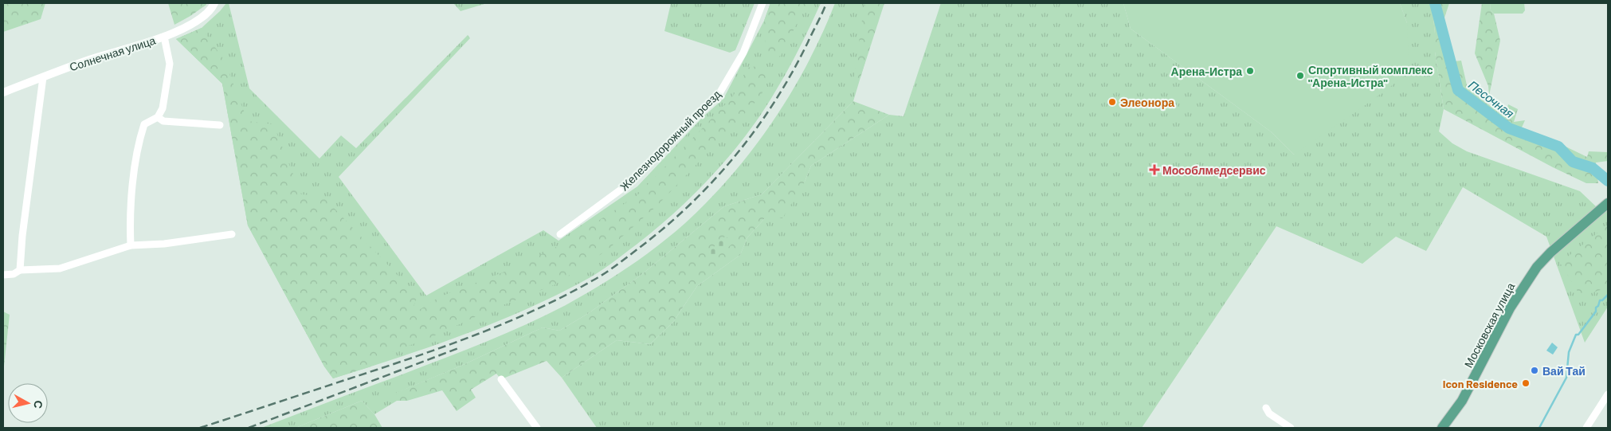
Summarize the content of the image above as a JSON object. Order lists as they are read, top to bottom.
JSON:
{
  "streets": {
    "main road": ["Московская улица"],
    "street": ["Солнечная улица", "Железнодорожный проезд"]
  },
  "water": ["Песочная"],
  "places": {
    "other": [
      "Арена-Истра",
      "Спортивный комплекс \"Арена-Истра\"",
      "Элеонора",
      "Вай Тай",
      "Icon Residence"
    ],
    "health": ["Мособлмедсервис"]
  },
  "north": "right"
}
